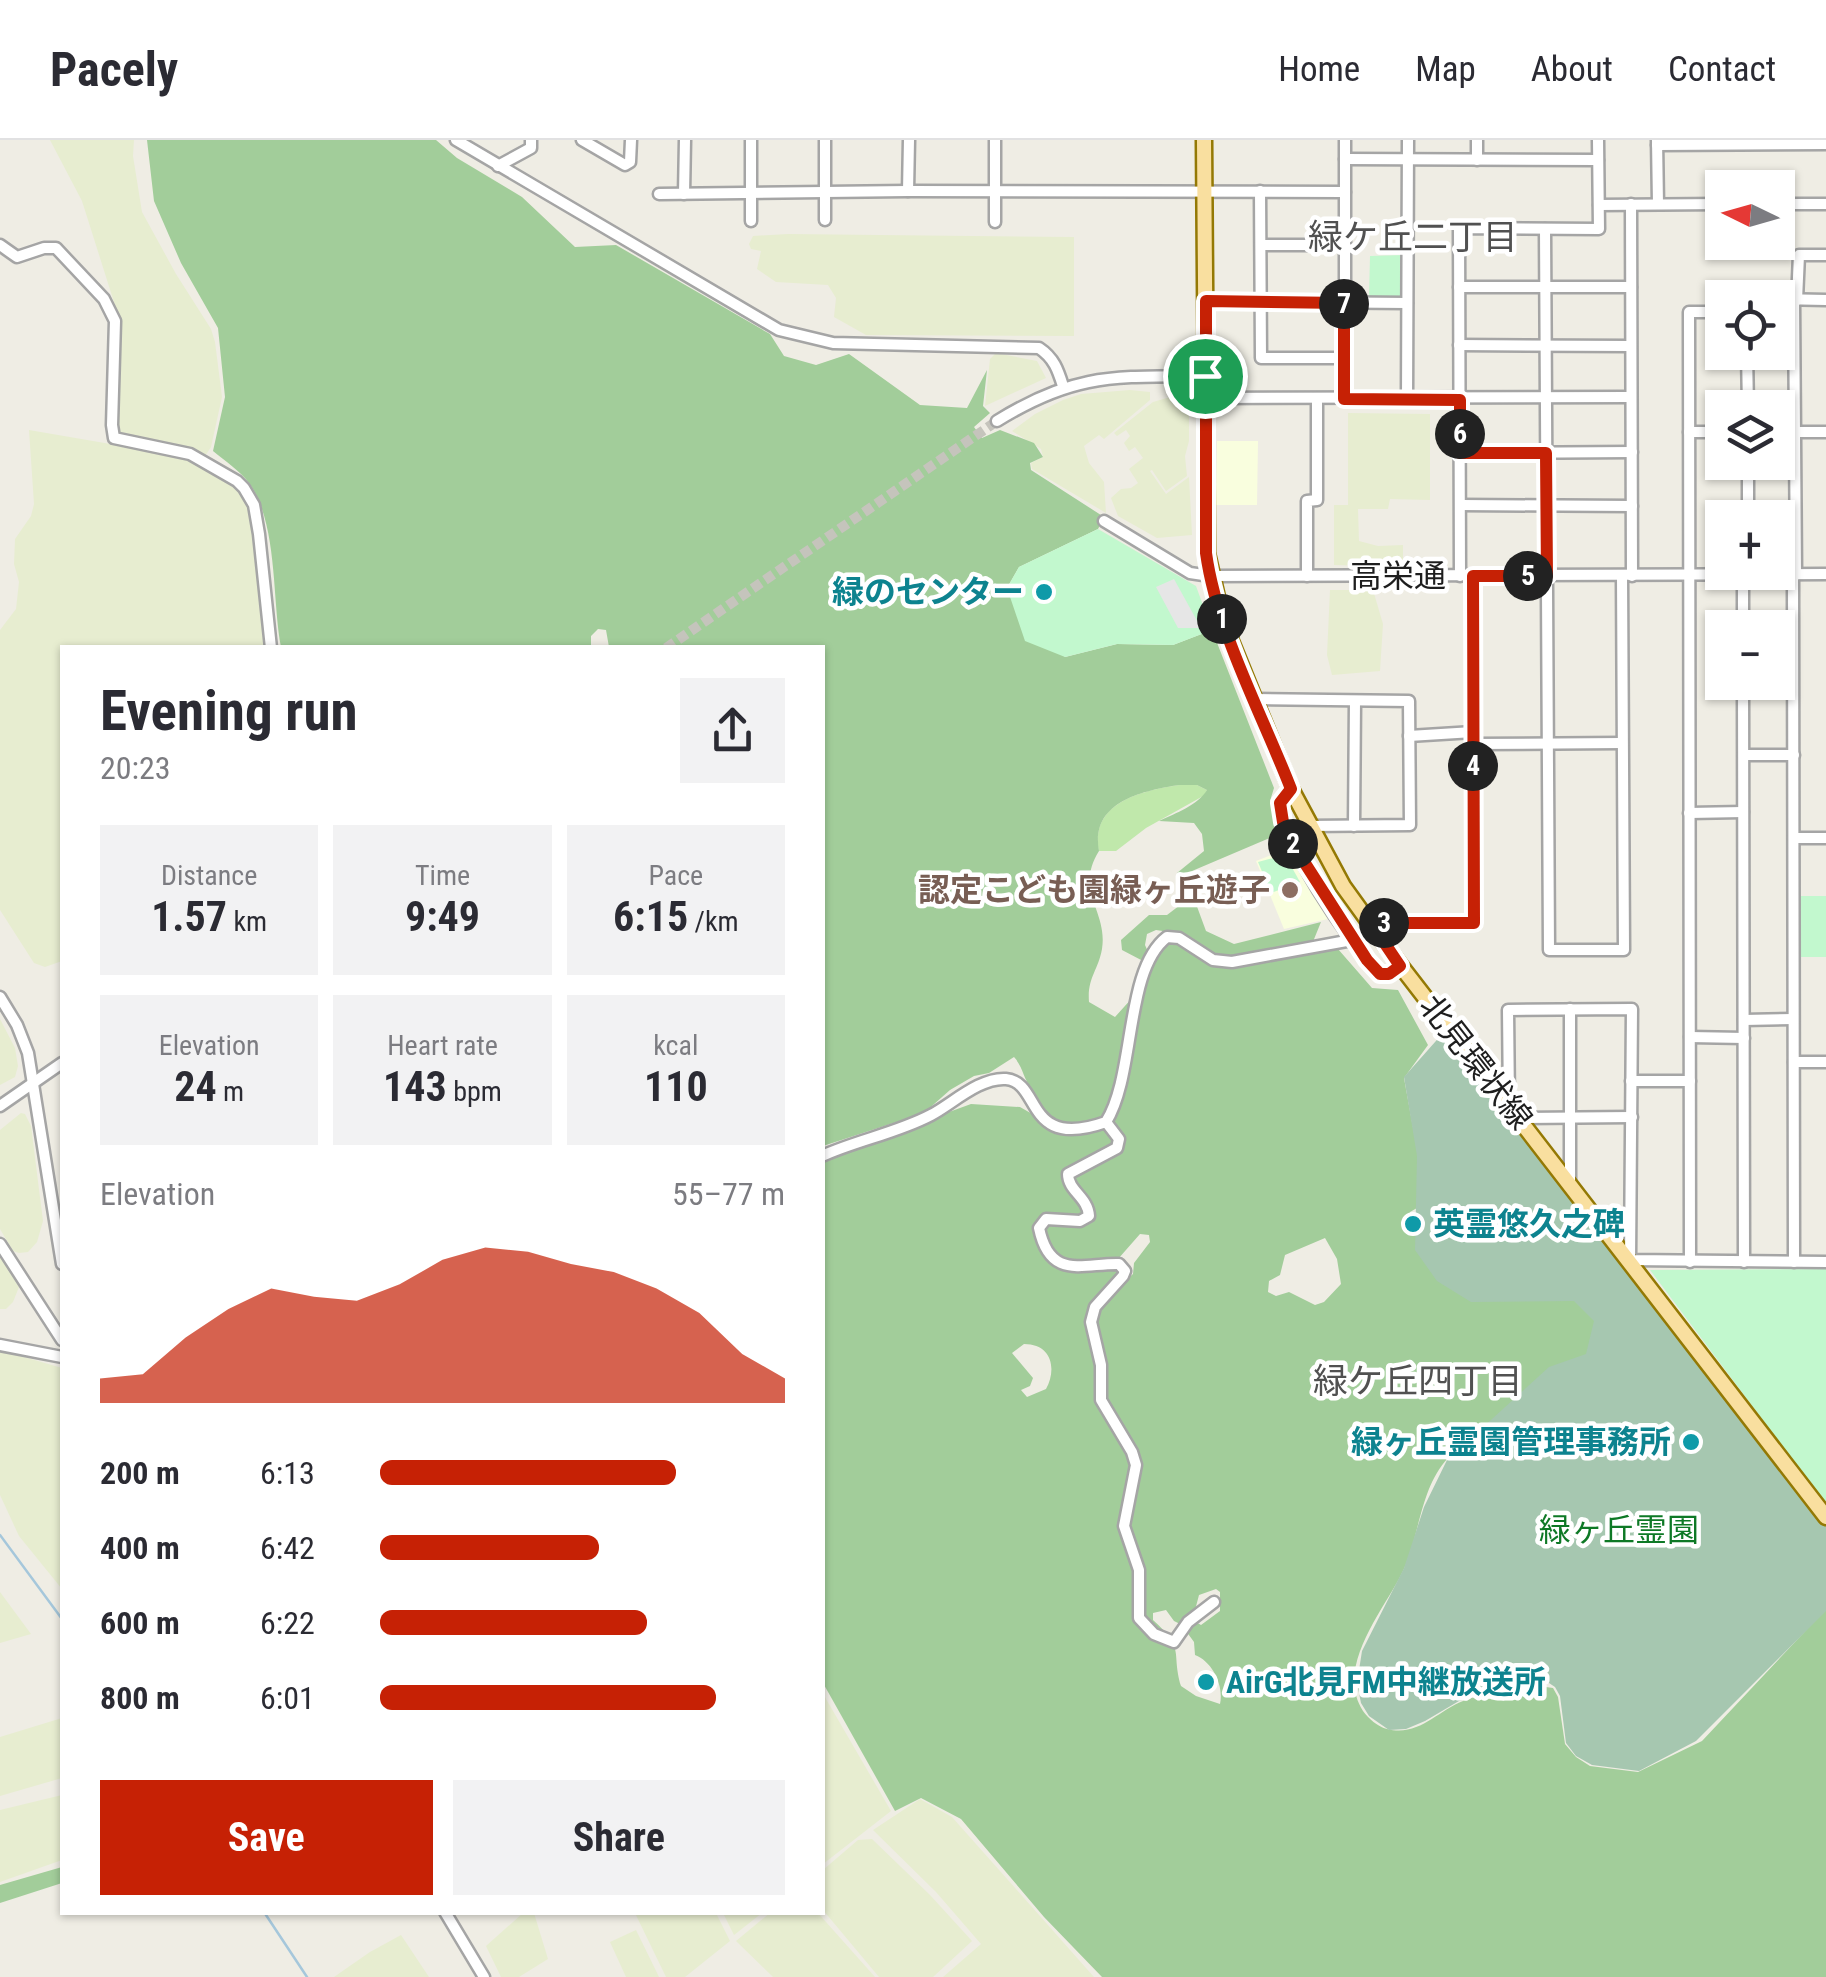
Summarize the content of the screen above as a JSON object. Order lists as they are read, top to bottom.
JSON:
{
  "streets": {
    "main road": ["北見環状線"],
    "street": ["高栄通"]
  },
  "crossings": [
    ["高栄通", "北見環状線"]
  ],
  "districts": ["緑ケ丘二丁目", "緑ケ丘四丁目"],
  "parks": ["緑ヶ丘霊園"],
  "places": [
    "緑のセンター",
    "認定こども園緑ヶ丘遊子",
    "英霊悠久之碑",
    "緑ヶ丘霊園管理事務所",
    "AirG北見FM中継放送所"
  ],
  "north": "left",
  "page": {
    "header": "Pacely",
    "nav": [
      "Home",
      "Map",
      "About",
      "Contact"
    ],
    "map_buttons": ["+", "−"],
    "pins": [
      "7",
      "6",
      "5",
      "1",
      "4",
      "2",
      "3"
    ],
    "heading": ["Evening run", "20:23"],
    "stats": [
      ["Distance", "1.57 km"],
      ["Time", "9:49"],
      ["Pace", "6:15 /km"],
      ["Elevation", "24 m"],
      ["Heart rate", "143 bpm"],
      ["kcal", "110"]
    ],
    "chart": ["Elevation", "55–77 m"],
    "list": [
      {
        "name": "200 m",
        "note": "6:13"
      },
      {
        "name": "400 m",
        "note": "6:42"
      },
      {
        "name": "600 m",
        "note": "6:22"
      },
      {
        "name": "800 m",
        "note": "6:01"
      }
    ],
    "buttons": ["Save", "Share"]
  }
}
